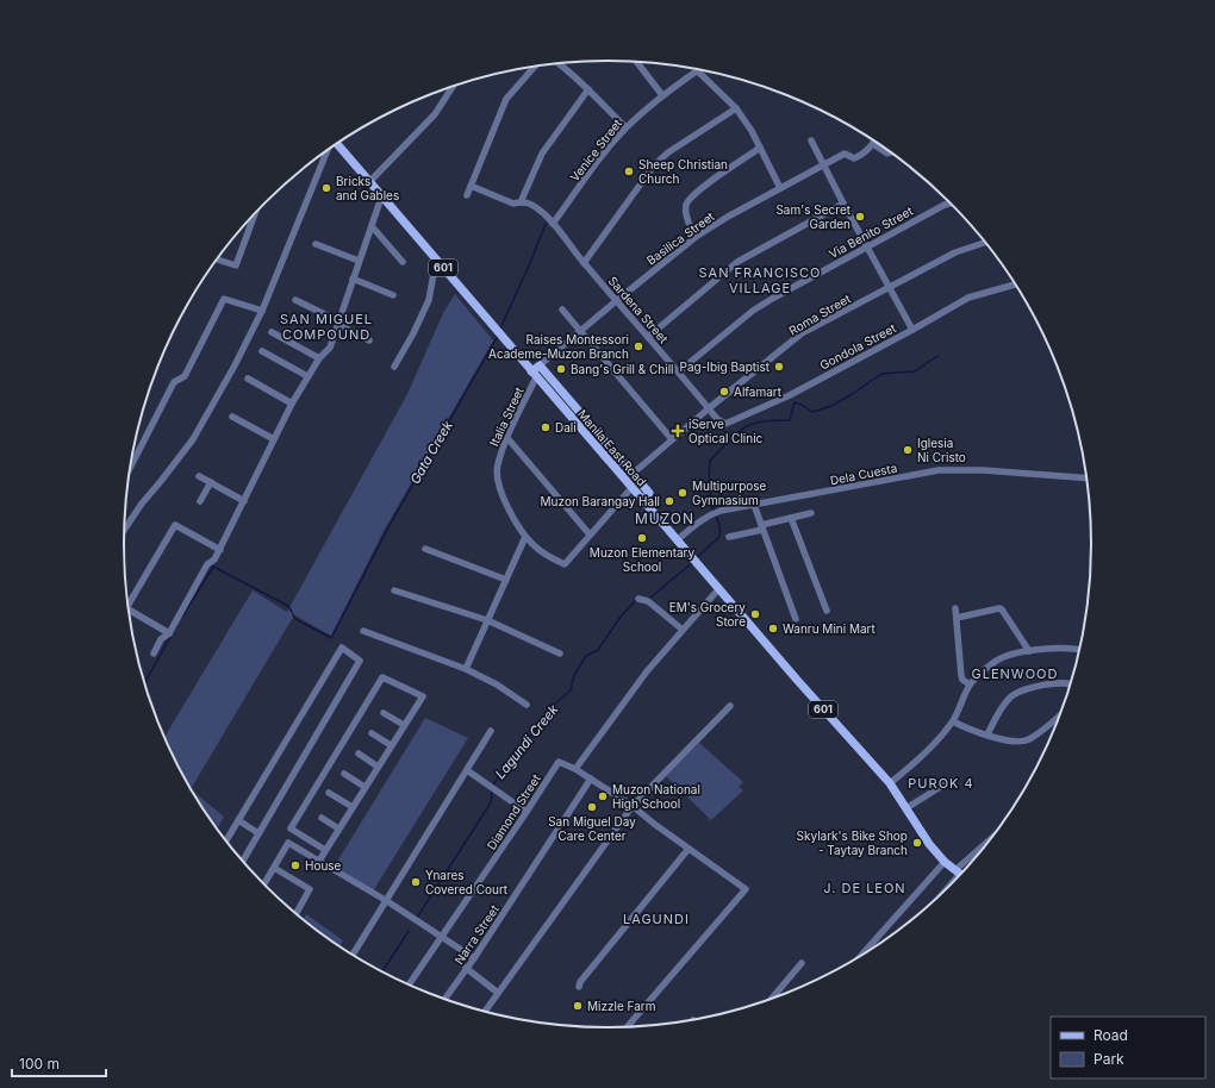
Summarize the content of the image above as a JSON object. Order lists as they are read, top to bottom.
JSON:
{
  "streets": {
    "main road": ["601", "Manila East Road"],
    "street": [
      "Venice Street",
      "Via Benito Street",
      "Basilica Street",
      "Sardena Street",
      "Roma Street",
      "Gondola Street",
      "Italia Street",
      "Dela Cuesta",
      "Diamond Street",
      "Narra Street"
    ]
  },
  "crossings": [
    ["Venice Street", "Sardena Street"],
    ["Via Benito Street", "Sardena Street"],
    ["Basilica Street", "Sardena Street"],
    ["601", "Manila East Road"],
    ["Sardena Street", "Roma Street"],
    ["Sardena Street", "Gondola Street"],
    ["Roma Street", "Gondola Street"],
    ["Italia Street", "Manila East Road"],
    ["Manila East Road", "Dela Cuesta"]
  ],
  "districts": [
    "SAN FRANCISCO VILLAGE",
    "SAN MIGUEL COMPOUND",
    "MUZON",
    "GLENWOOD",
    "PUROK 4",
    "J. DE LEON",
    "LAGUNDI"
  ],
  "water": ["Gata Creek", "Lagundi Creek"],
  "places": {
    "other": [
      "Sheep Christian Church",
      "Bricks and Gables",
      "Sam's Secret Garden",
      "Raises Montessori Academe-Muzon Branch",
      "Pag-Ibig Baptist",
      "Bang's Grill & Chill",
      "Alfamart",
      "Dali",
      "Iglesia Ni Cristo",
      "Multipurpose Gymnasium",
      "Muzon Barangay Hall",
      "Muzon Elementary School",
      "EM's Grocery Store",
      "Wanru Mini Mart",
      "Muzon National High School",
      "San Miguel Day Care Center",
      "Skylark's Bike Shop - Taytay Branch",
      "House",
      "Ynares Covered Court",
      "Mizzle Farm"
    ],
    "health": ["iServe Optical Clinic"]
  },
  "legend": ["Road", "Park"],
  "scale_bar": "100 m"
}
